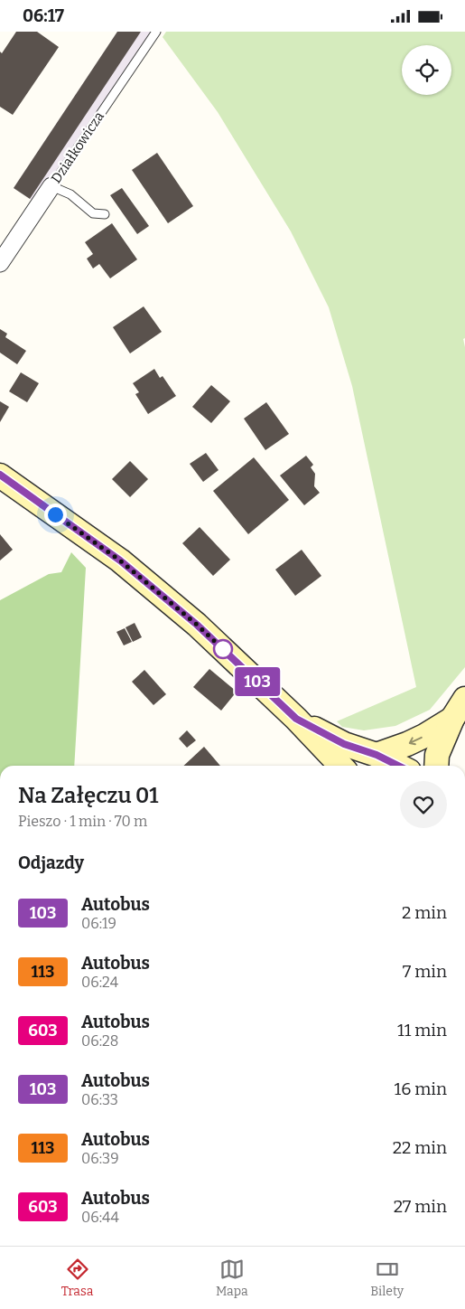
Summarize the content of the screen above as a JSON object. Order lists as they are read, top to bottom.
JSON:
{
  "streets": {
    "street": ["Działkowicza"]
  },
  "lines": ["bus line 103"],
  "page": {
    "status": "06:17",
    "on_map": "103",
    "heading": [
      ["Na Załęczu 01", "Pieszo · 1 min · 70 m"],
      "Odjazdy"
    ],
    "list": [
      {
        "mark": "103",
        "name": "Autobus",
        "note": "06:19",
        "value": "2 min"
      },
      {
        "mark": "113",
        "name": "Autobus",
        "note": "06:24",
        "value": "7 min"
      },
      {
        "mark": "603",
        "name": "Autobus",
        "note": "06:28",
        "value": "11 min"
      },
      {
        "mark": "103",
        "name": "Autobus",
        "note": "06:33",
        "value": "16 min"
      },
      {
        "mark": "113",
        "name": "Autobus",
        "note": "06:39",
        "value": "22 min"
      },
      {
        "mark": "603",
        "name": "Autobus",
        "note": "06:44",
        "value": "27 min"
      }
    ],
    "tabs": ["Trasa", "Mapa", "Bilety"]
  }
}
